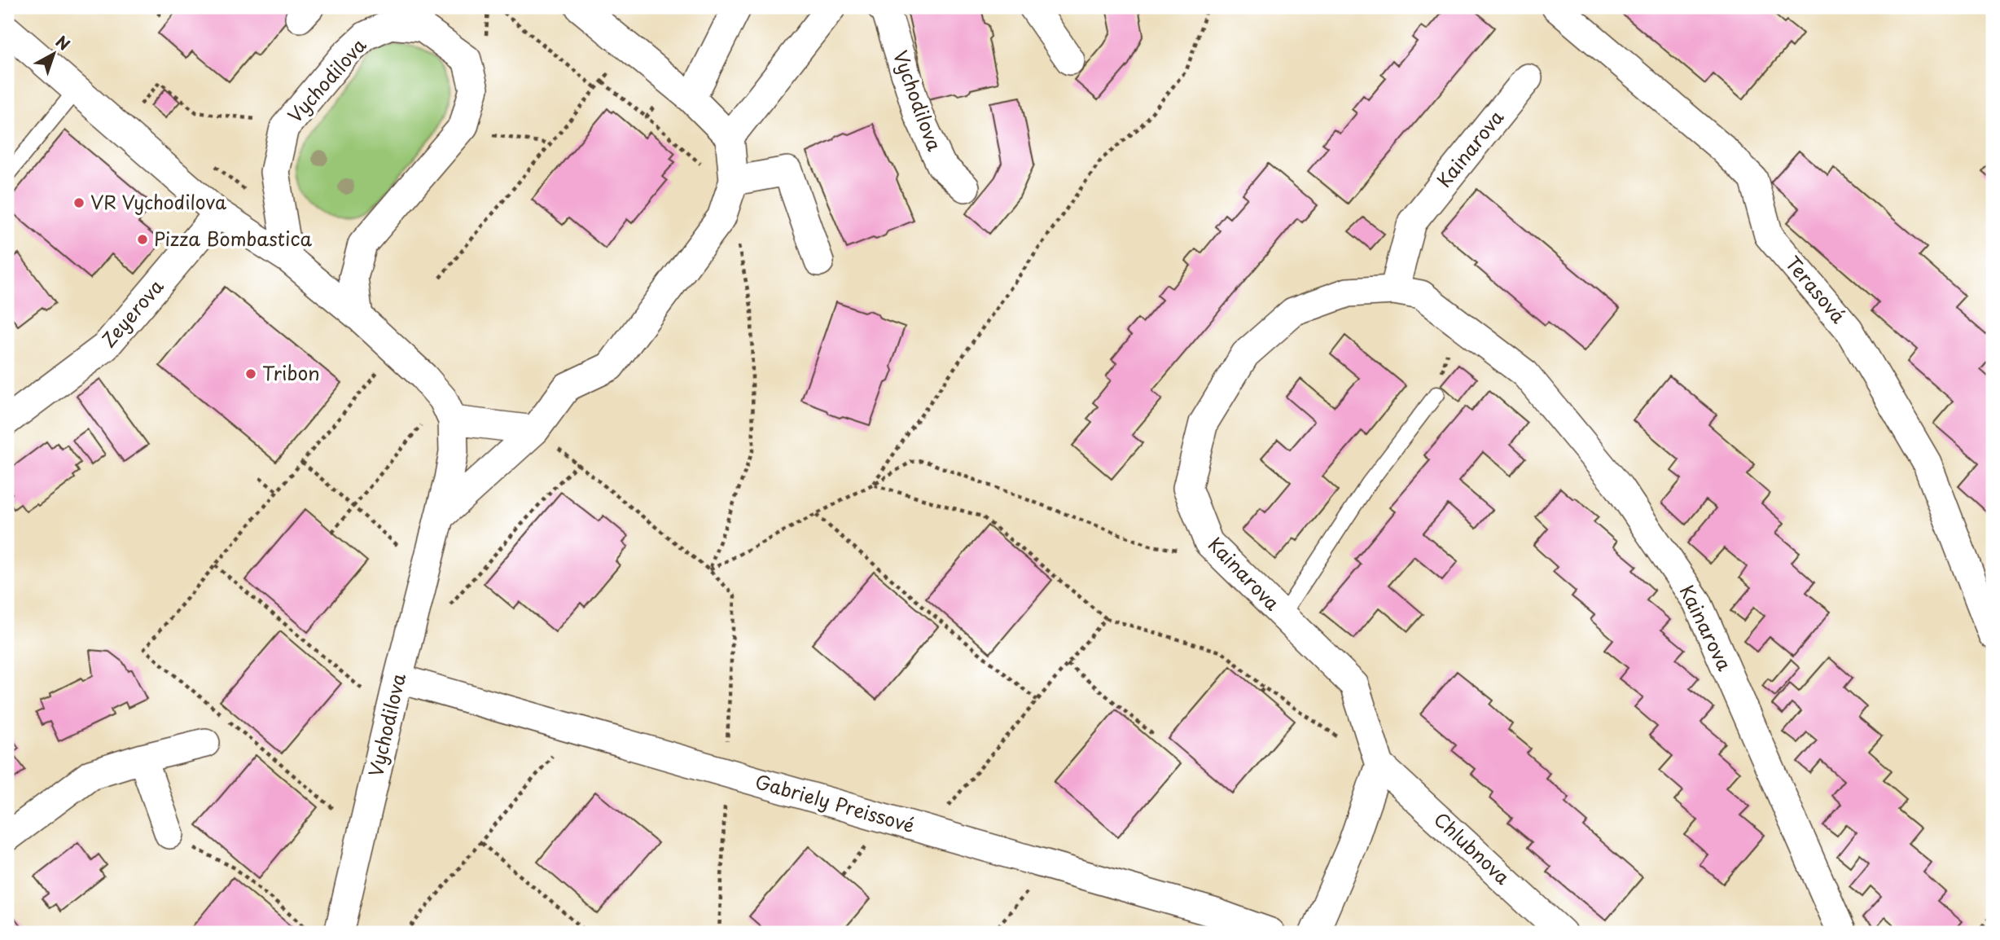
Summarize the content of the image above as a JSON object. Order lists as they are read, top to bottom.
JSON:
{
  "streets": {
    "street": [
      "Vychodilova",
      "Kainarova",
      "Terasová",
      "Zeyerova",
      "Gabriely Preissové",
      "Chlubnova"
    ]
  },
  "crossings": [
    ["Vychodilova", "Gabriely Preissové"],
    ["Kainarova", "Chlubnova"]
  ],
  "places": ["VR Vychodilova", "Pizza Bombastica", "Tribon"],
  "north": "top right"
}
